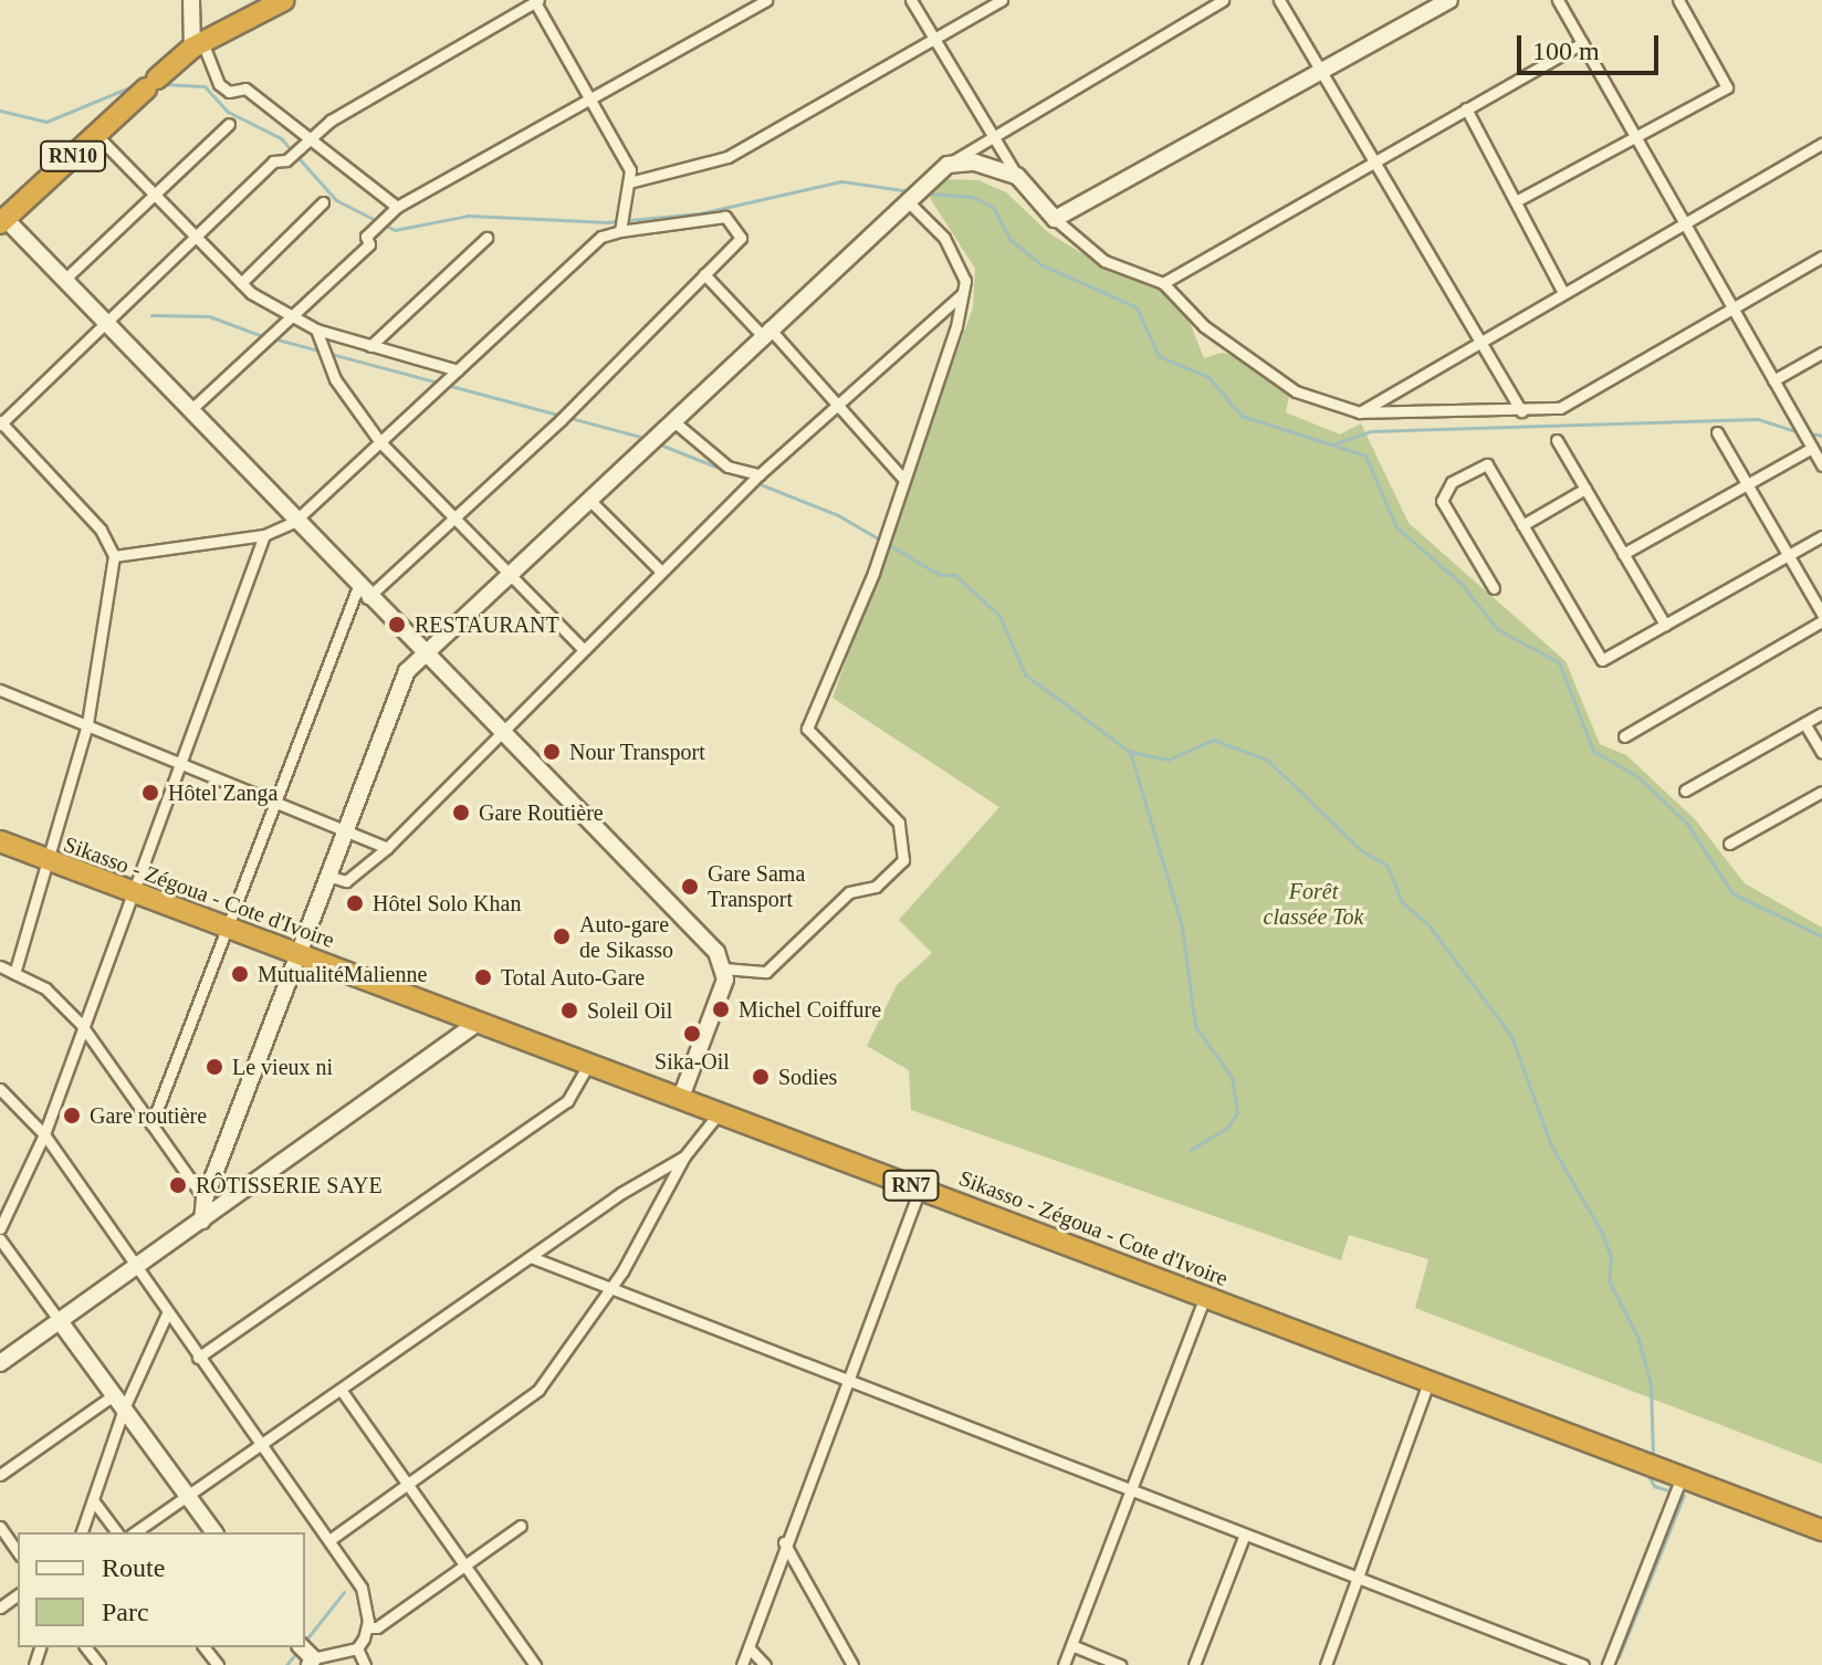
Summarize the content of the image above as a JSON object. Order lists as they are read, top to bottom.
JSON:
{
  "streets": {
    "highway": ["RN10", "Sikasso - Zégoua - Cote d'Ivoire", "RN7"]
  },
  "parks": ["Forêt classée Tok"],
  "places": [
    "RESTAURANT",
    "Nour Transport",
    "Hôtel Zanga",
    "Gare Routière",
    "Gare Sama Transport",
    "Hôtel Solo Khan",
    "Auto-gare de Sikasso",
    "MutualitéMalienne",
    "Total Auto-Gare",
    "Michel Coiffure",
    "Soleil Oil",
    "Sika-Oil",
    "Le vieux ni",
    "Sodies",
    "Gare routière",
    "RÔTISSERIE SAYE"
  ],
  "legend": ["Route", "Parc"],
  "scale_bar": "100 m"
}
